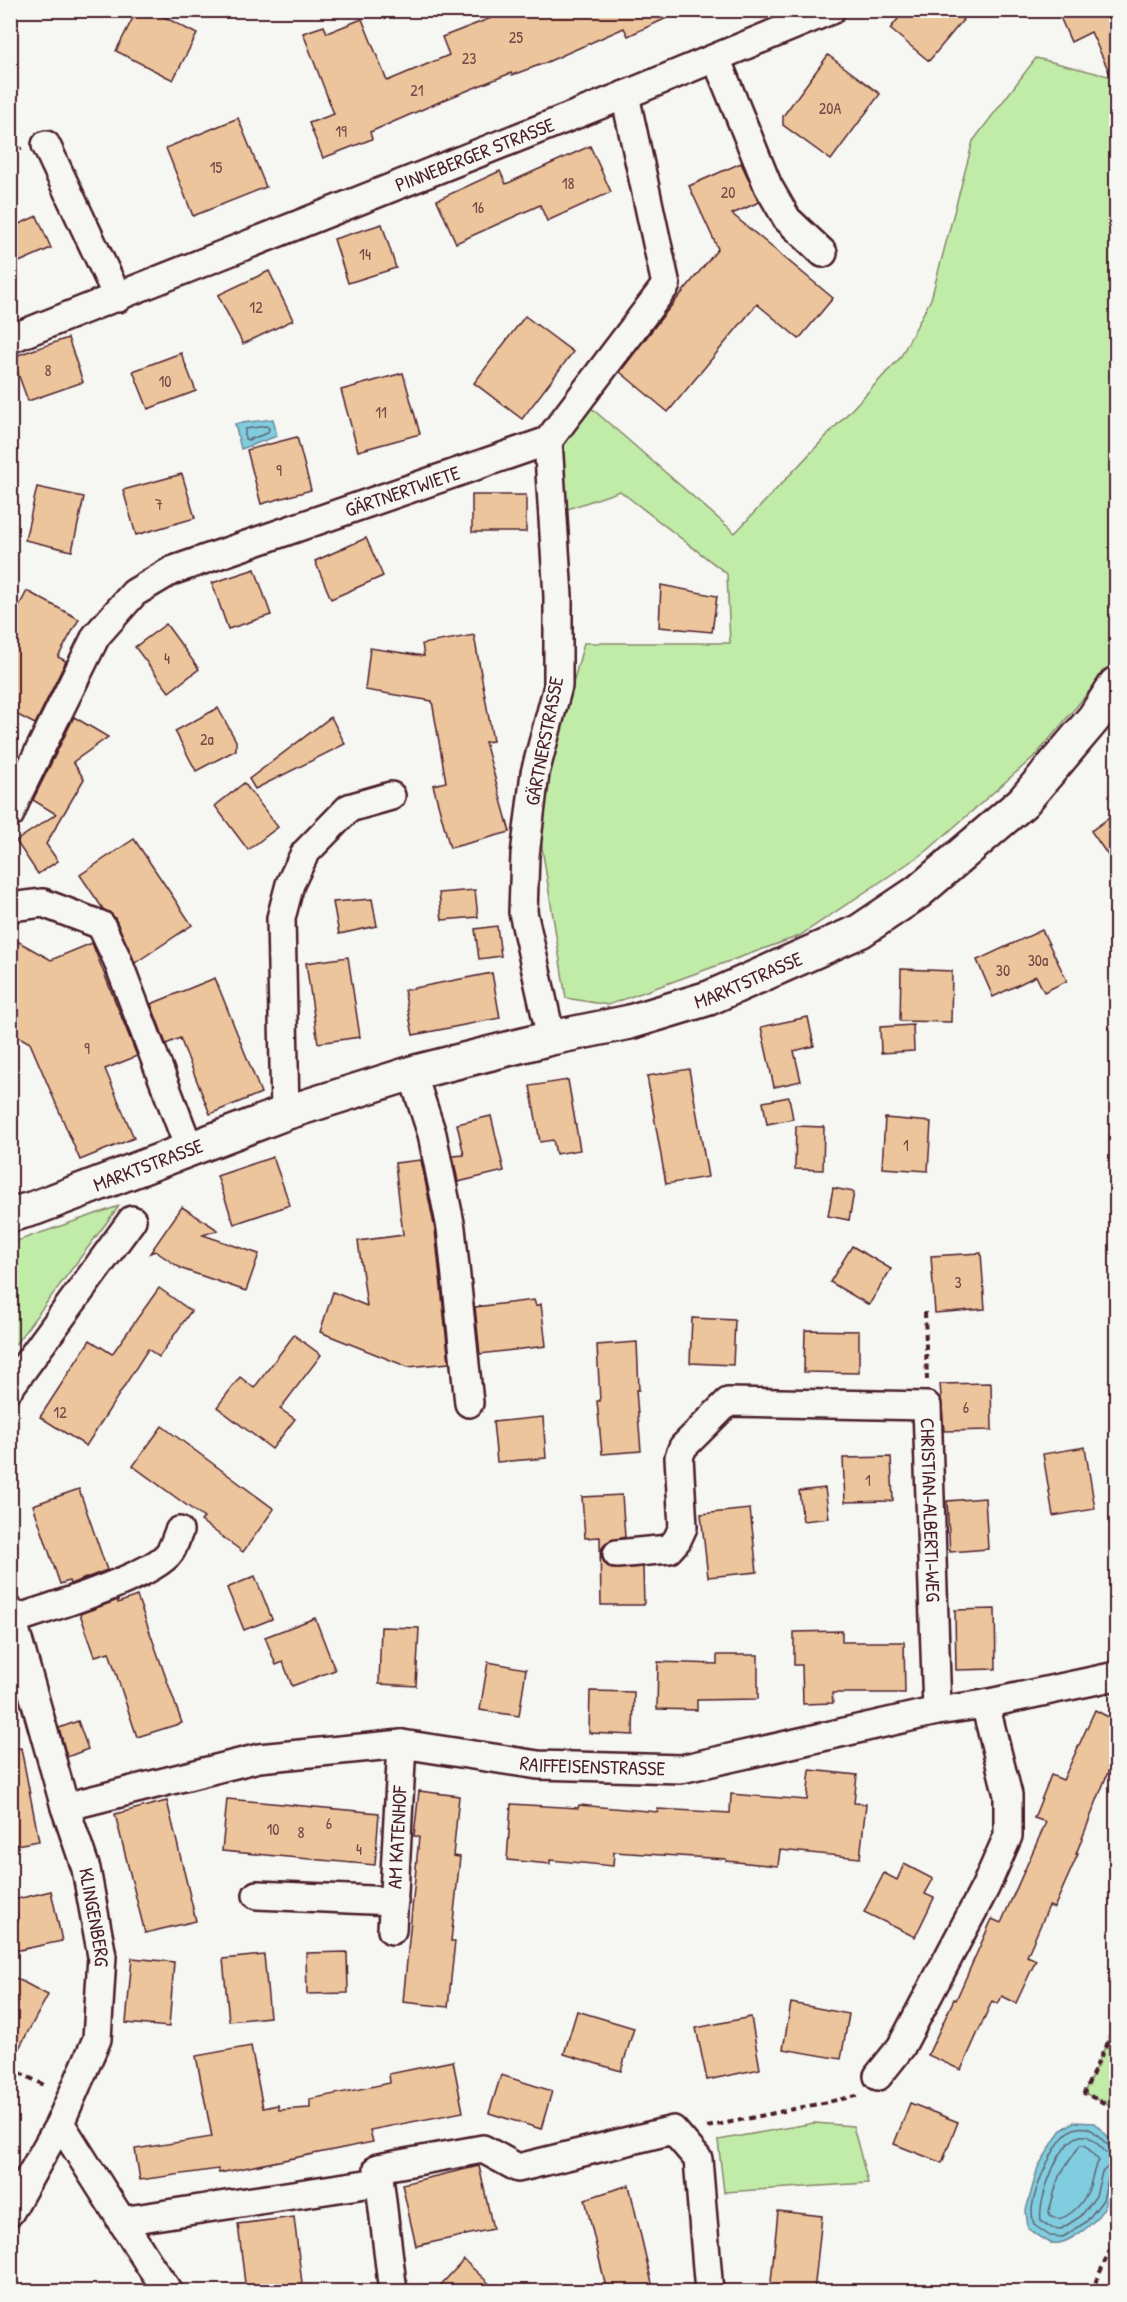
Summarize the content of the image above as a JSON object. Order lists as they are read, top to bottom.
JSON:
{
  "streets": {
    "main road": ["MARKTSTRASSE"],
    "street": [
      "PINNEBERGER STRASSE",
      "GÄRTNERTWIETE",
      "GÄRTNERSTRASSE",
      "CHRISTIAN-ALBERTI-WEG",
      "RAIFFEISENSTRASSE",
      "AM KATENHOF",
      "KLINGENBERG"
    ]
  },
  "crossings": [
    ["GÄRTNERTWIETE", "GÄRTNERSTRASSE"],
    ["GÄRTNERSTRASSE", "MARKTSTRASSE"],
    ["CHRISTIAN-ALBERTI-WEG", "RAIFFEISENSTRASSE"],
    ["RAIFFEISENSTRASSE", "AM KATENHOF"],
    ["RAIFFEISENSTRASSE", "KLINGENBERG"]
  ],
  "house_numbers": [
    "25",
    "23",
    "21",
    "20A",
    "19",
    "15",
    "18",
    "20",
    "16",
    "14",
    "12",
    "8",
    "10",
    "11",
    "9",
    "7",
    "4",
    "2a",
    "30a",
    "30",
    "9",
    "1",
    "3",
    "6",
    "12",
    "1",
    "6",
    "10",
    "8",
    "4"
  ]
}
